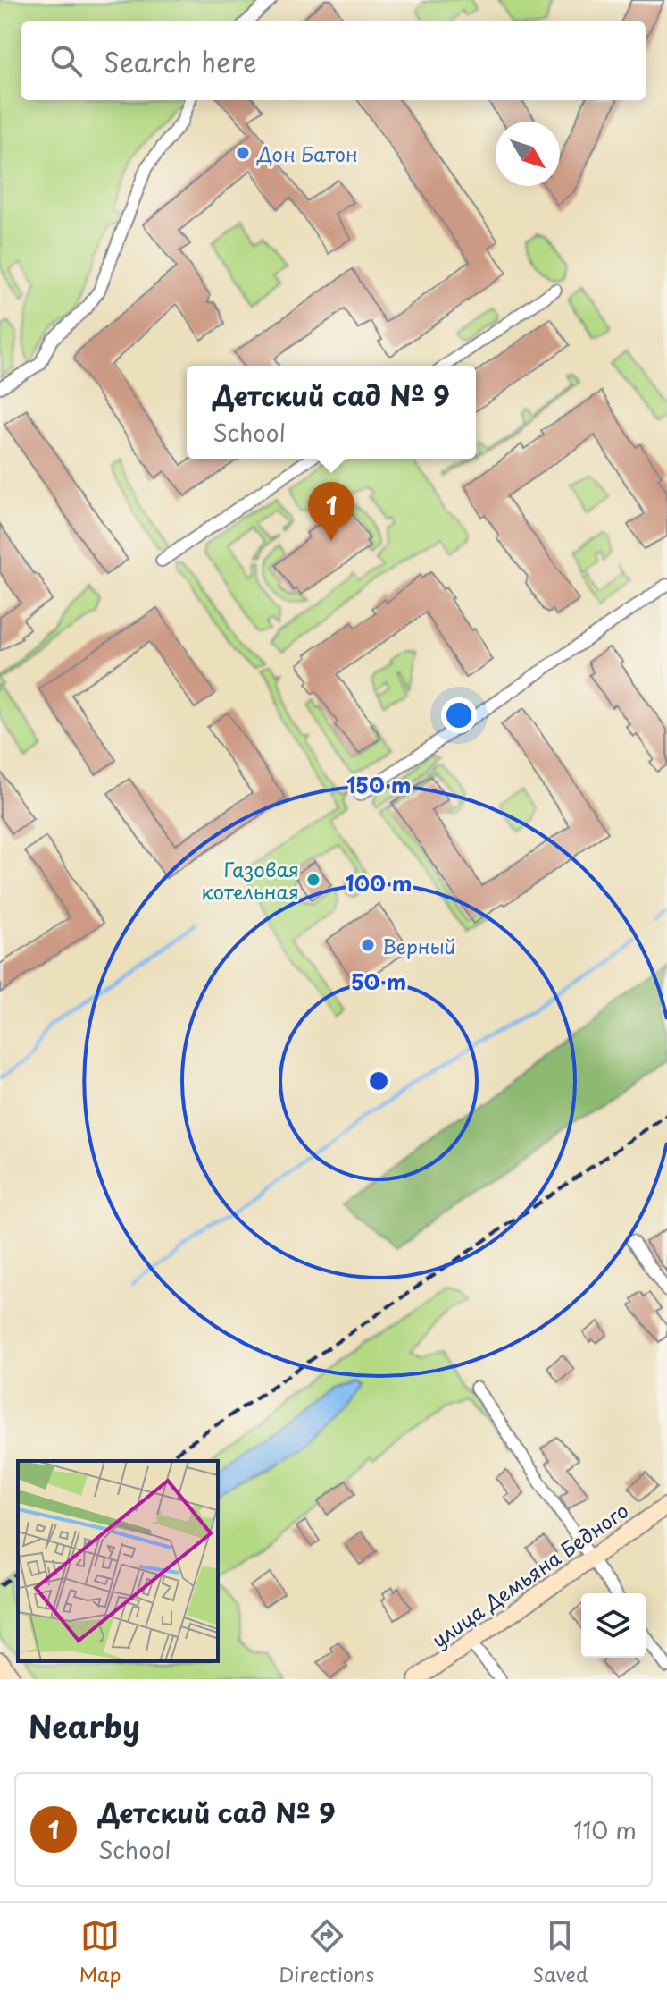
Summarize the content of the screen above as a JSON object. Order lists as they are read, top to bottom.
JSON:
{
  "streets": {
    "street": ["улица Демьяна Бедного"]
  },
  "places": ["Дон Батон", "Газовая котельная", "Верный"],
  "north": "bottom right",
  "page": {
    "search": "Search here",
    "popup": ["Детский сад № 9", "School"],
    "pins": "1",
    "heading": "Nearby",
    "list": [
      {
        "mark": "1",
        "name": "Детский сад № 9",
        "note": "School",
        "value": "110 m"
      }
    ],
    "nav": ["Map", "Directions", "Saved"]
  },
  "rings": ["150 m", "100 m", "50 m"]
}
